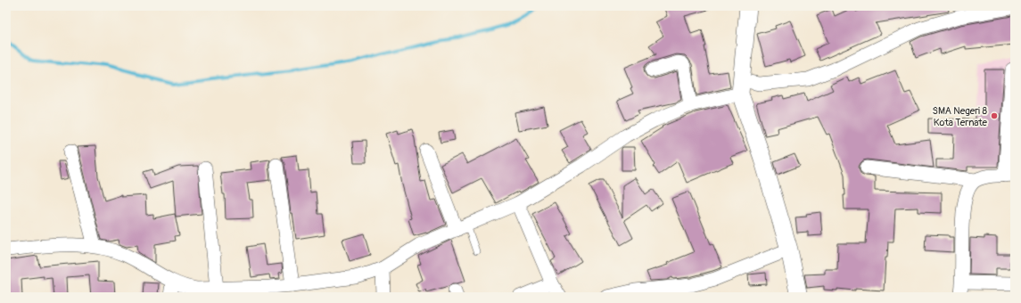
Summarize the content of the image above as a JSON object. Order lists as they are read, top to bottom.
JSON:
{
  "places": ["SMA Negeri 8 Kota Ternate"]
}
